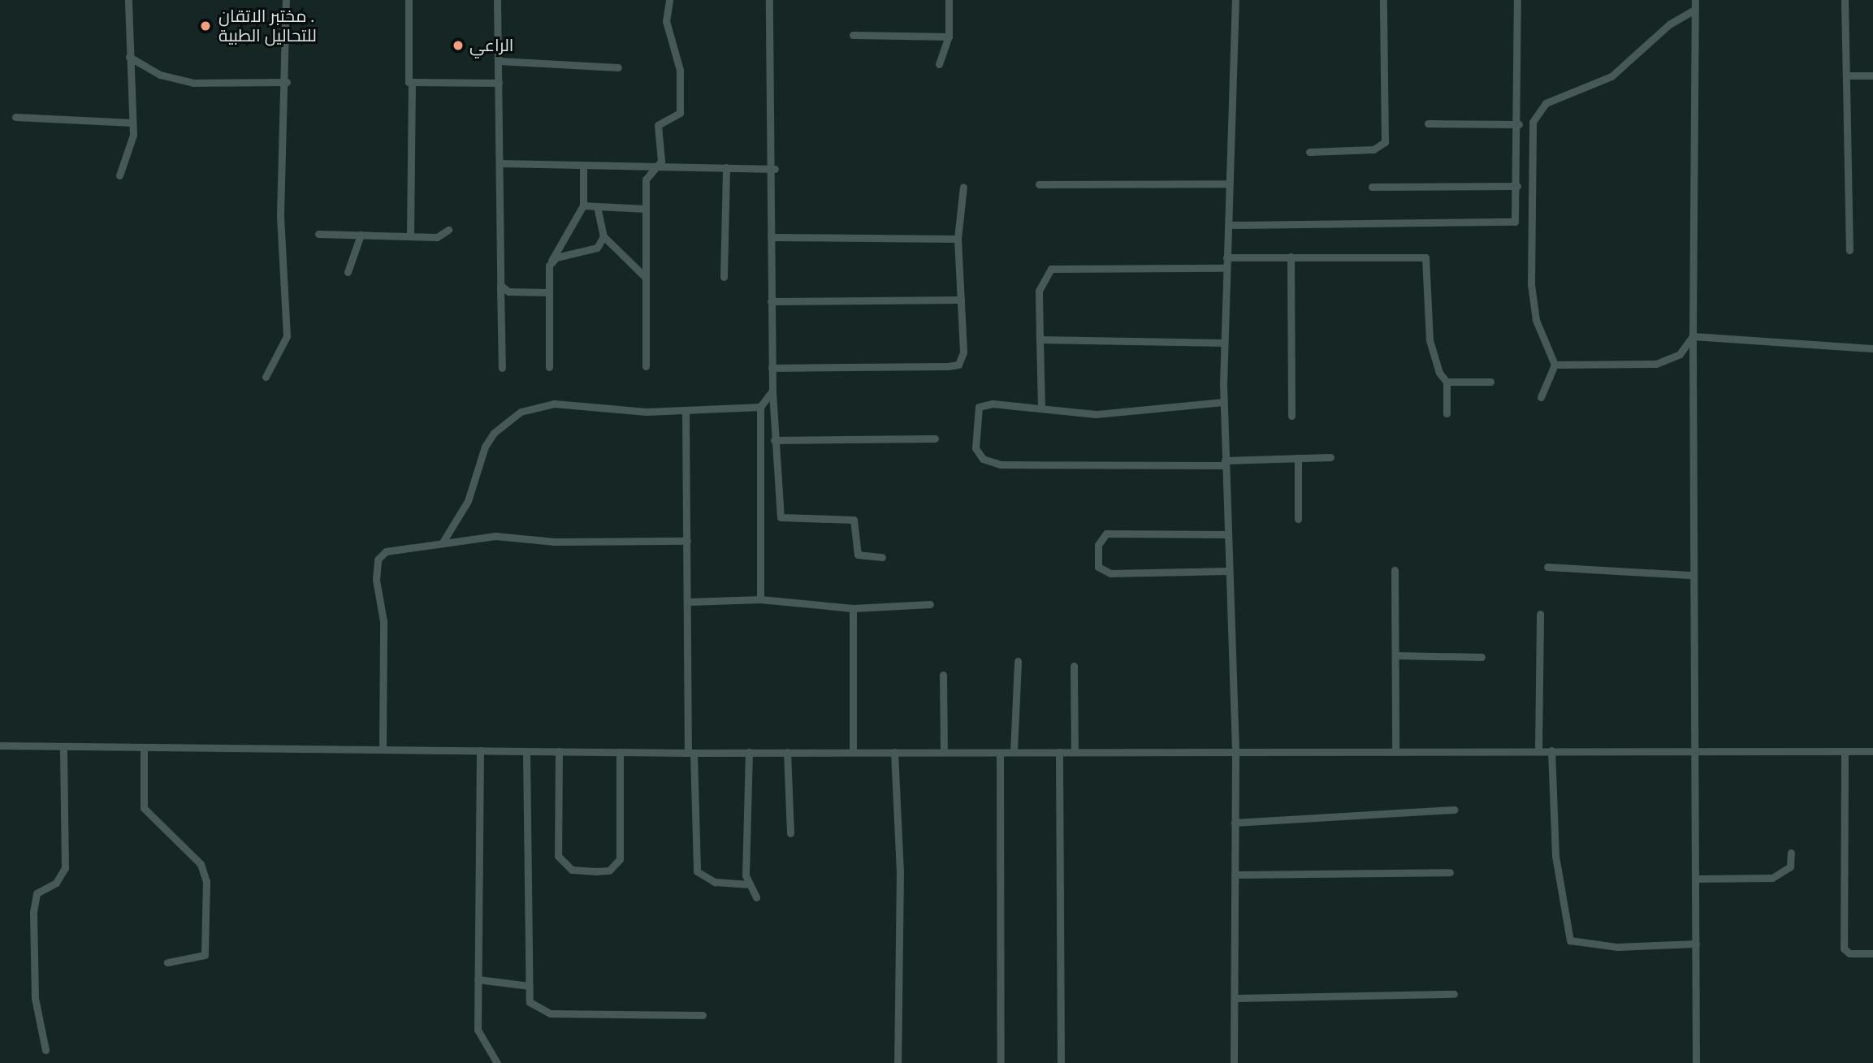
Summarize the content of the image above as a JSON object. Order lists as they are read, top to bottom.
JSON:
{
  "places": ["مختبر اﻻتقان . للتحاليل الطبية", "الراعي"]
}
